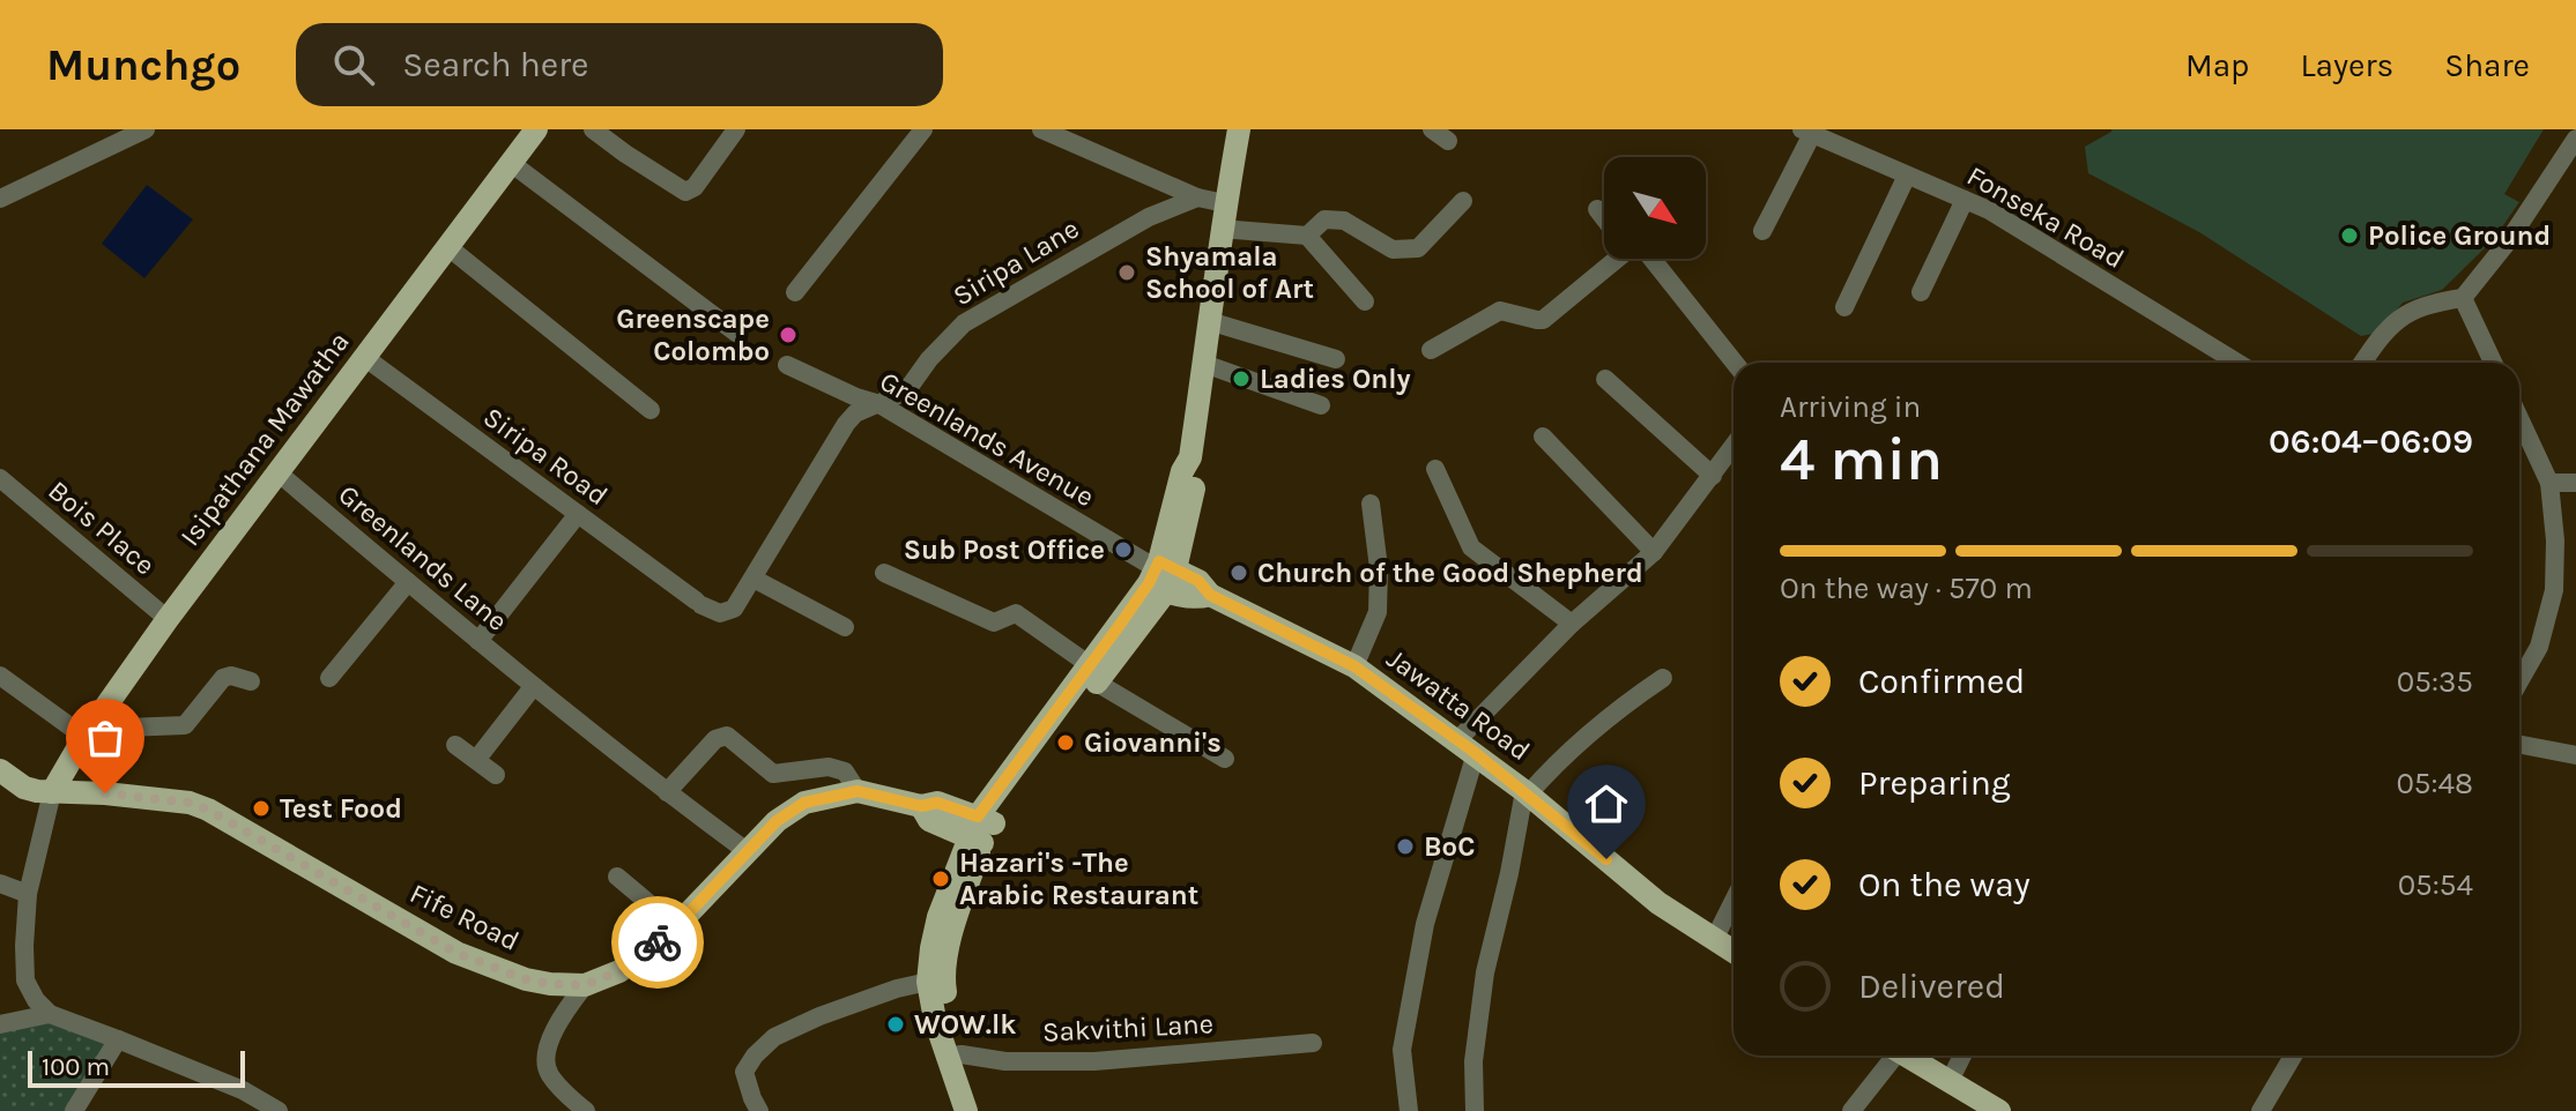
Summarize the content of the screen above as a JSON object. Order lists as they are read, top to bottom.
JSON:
{
  "streets": {
    "main road": ["Isipathana Mawatha", "Jawatta Road", "Fife Road"],
    "street": [
      "Fonseka Road",
      "Siripa Lane",
      "Greenlands Avenue",
      "Siripa Road",
      "Bois Place",
      "Greenlands Lane",
      "Sakvithi Lane"
    ]
  },
  "crossings": [
    ["Siripa Lane", "Greenlands Avenue"],
    ["Siripa Lane", "Siripa Road"],
    ["Isipathana Mawatha", "Siripa Road"],
    ["Isipathana Mawatha", "Bois Place"],
    ["Isipathana Mawatha", "Greenlands Lane"],
    ["Isipathana Mawatha", "Fife Road"],
    ["Greenlands Avenue", "Jawatta Road"],
    ["Greenlands Lane", "Fife Road"]
  ],
  "places": [
    "Police Ground",
    "Shyamala School of Art",
    "Greenscape Colombo",
    "Ladies Only",
    "Sub Post Office",
    "Church of the Good Shepherd",
    "Giovanni's",
    "Test Food",
    "BoC",
    "Hazari's -The Arabic Restaurant",
    "WOW.lk"
  ],
  "scale_bar": "100 m",
  "north": "bottom right",
  "page": {
    "header": "Munchgo",
    "search": "Search here",
    "nav": ["Map", "Layers", "Share"],
    "heading": ["4 min", "Arriving in", "06:04–06:09"],
    "bar": "On the way · 570 m",
    "list": [
      ["Confirmed", "05:35"],
      ["Preparing", "05:48"],
      ["On the way", "05:54"],
      "Delivered"
    ],
    "scale": "100 m"
  }
}
